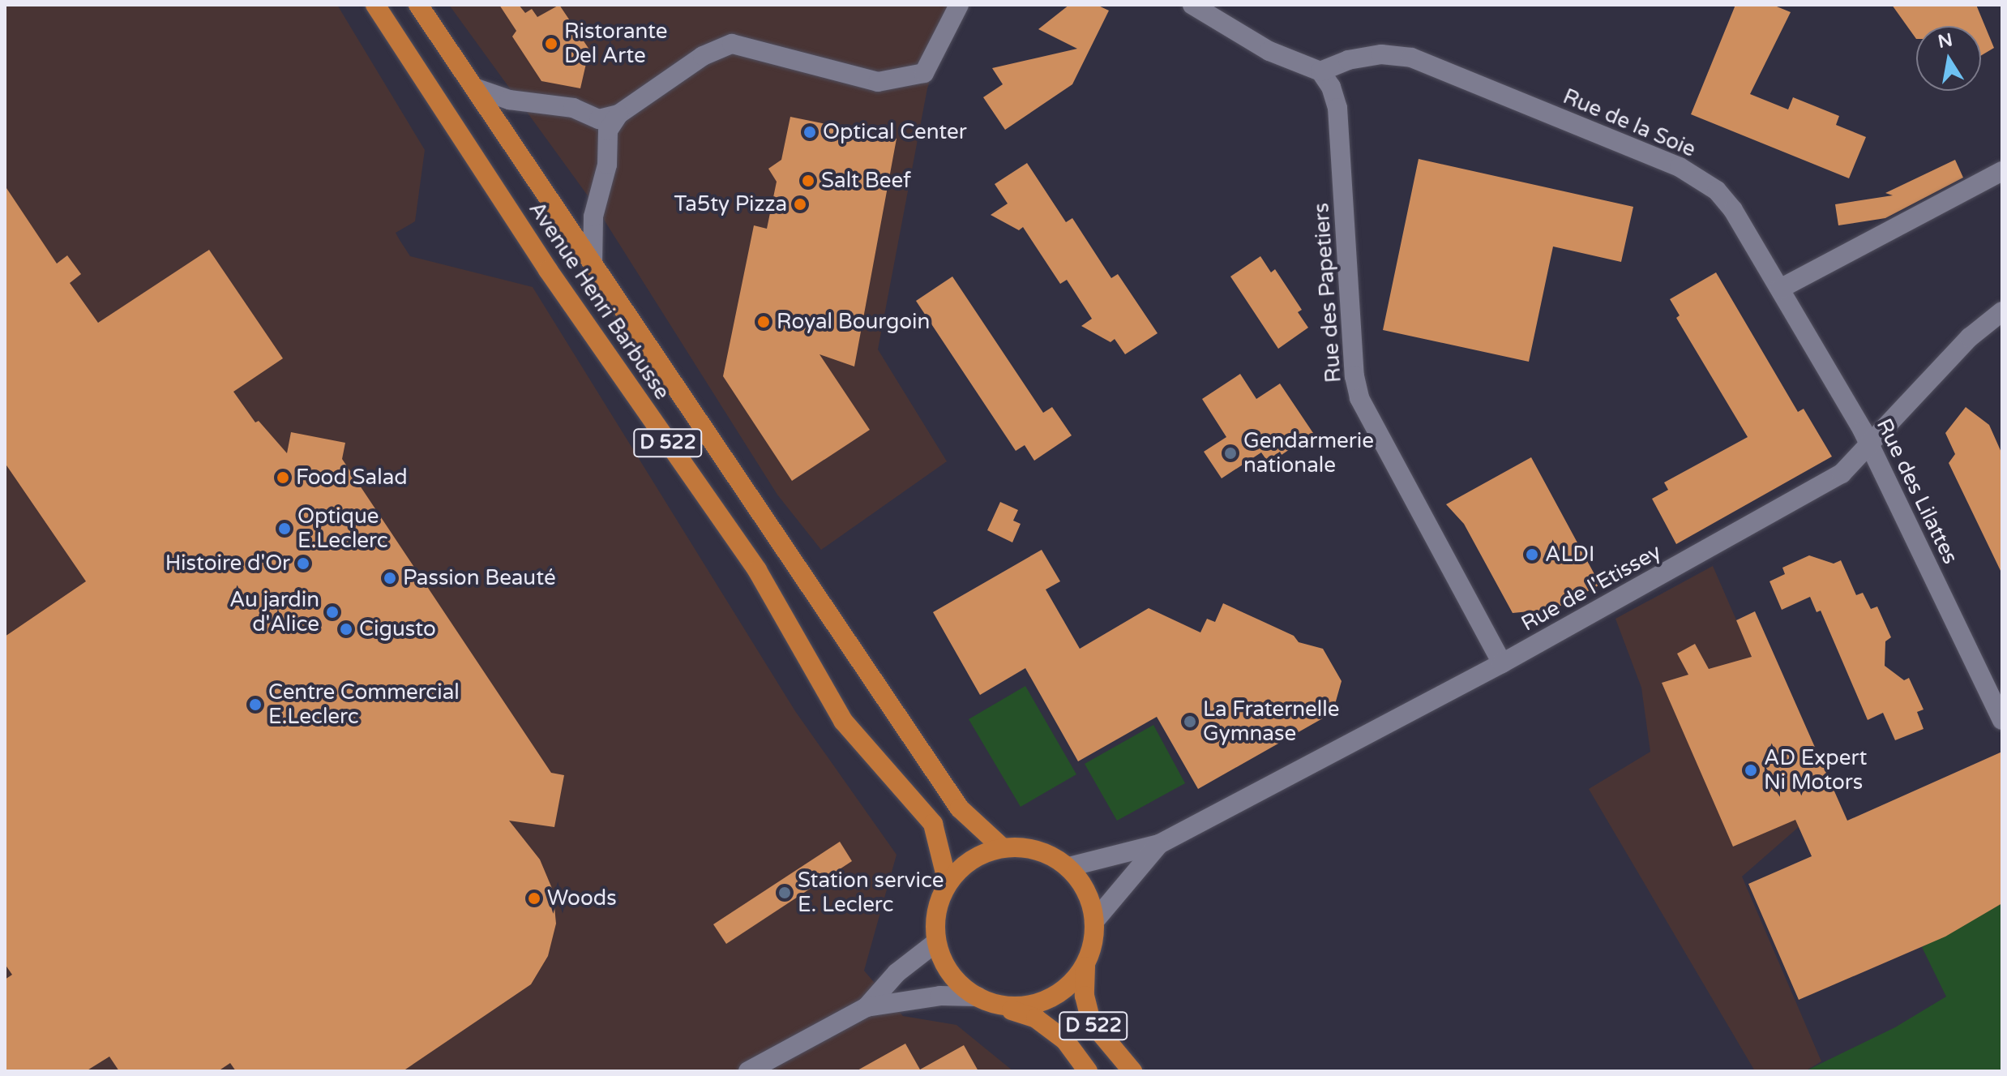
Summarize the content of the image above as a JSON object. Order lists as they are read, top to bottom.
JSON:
{
  "streets": {
    "main road": ["Avenue Henri Barbusse", "D 522"],
    "street": [
      "Rue de la Soie",
      "Rue des Papetiers",
      "Rue des Lilattes",
      "Rue de l'Etissey"
    ]
  },
  "crossings": [
    ["Rue de la Soie", "Rue des Papetiers"],
    ["Rue de la Soie", "Rue des Lilattes"],
    ["Rue des Papetiers", "Rue de l'Etissey"],
    ["Avenue Henri Barbusse", "D 522"],
    ["Avenue Henri Barbusse", "Rue de l'Etissey"],
    ["D 522", "Rue de l'Etissey"],
    ["Rue des Lilattes", "Rue de l'Etissey"]
  ],
  "places": [
    "Ristorante Del Arte",
    "Optical Center",
    "Salt Beef",
    "Ta5ty Pizza",
    "Royal Bourgoin",
    "Gendarmerie nationale",
    "Food Salad",
    "Optique E.Leclerc",
    "ALDI",
    "Histoire d'Or",
    "Passion Beauté",
    "Au jardin d'Alice",
    "Cigusto",
    "Centre Commercial E.Leclerc",
    "La Fraternelle Gymnase",
    "AD Expert Ni Motors",
    "Station service E. Leclerc",
    "Woods"
  ],
  "north": "top"
}
